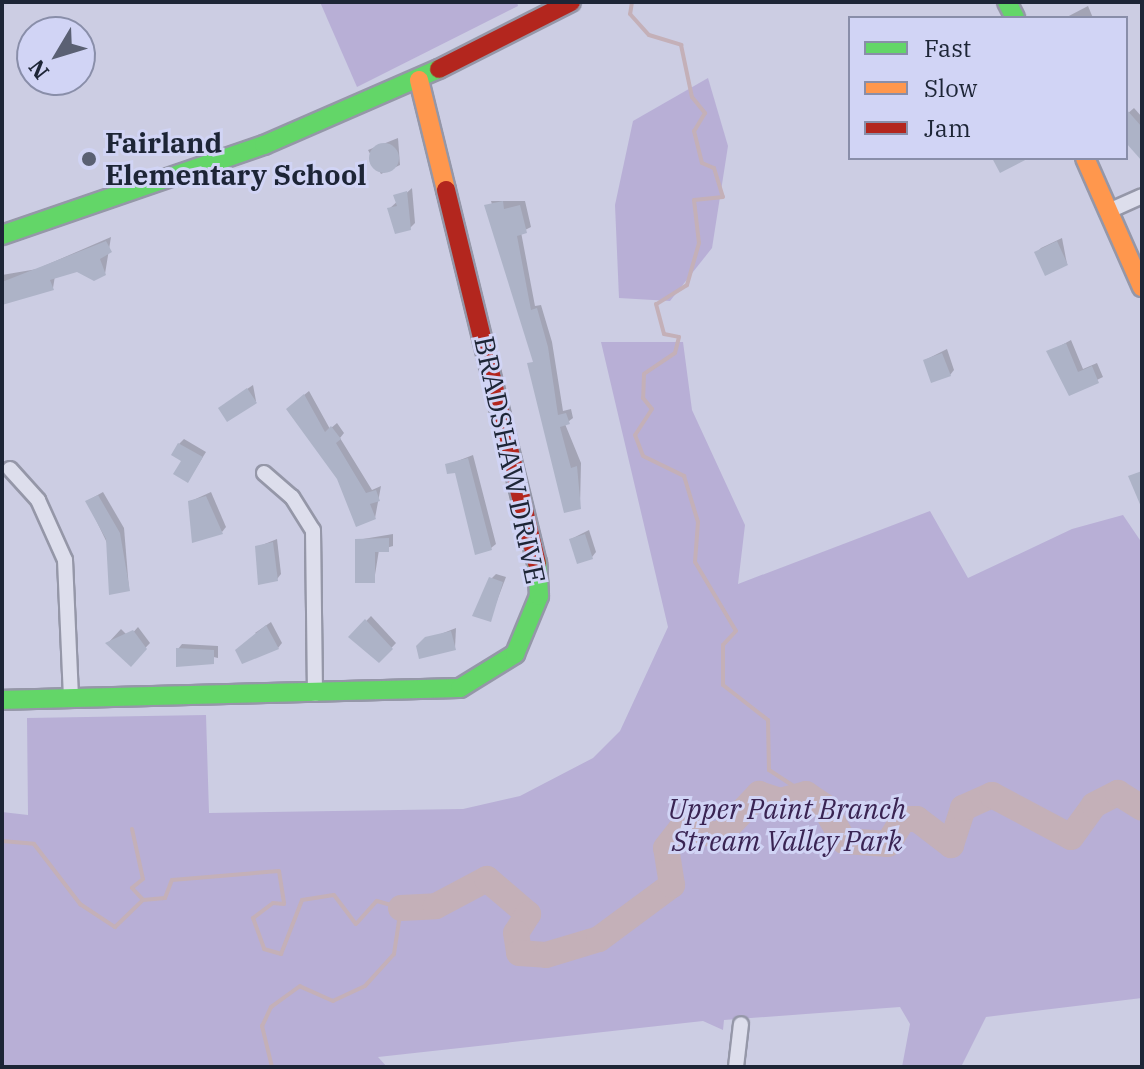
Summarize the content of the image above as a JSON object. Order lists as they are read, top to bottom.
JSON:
{
  "streets": {
    "street": ["BRADSHAW DRIVE"]
  },
  "parks": ["Upper Paint Branch Stream Valley Park"],
  "places": ["Fairland Elementary School"],
  "legend": ["Fast", "Slow", "Jam"],
  "north": "bottom left"
}
